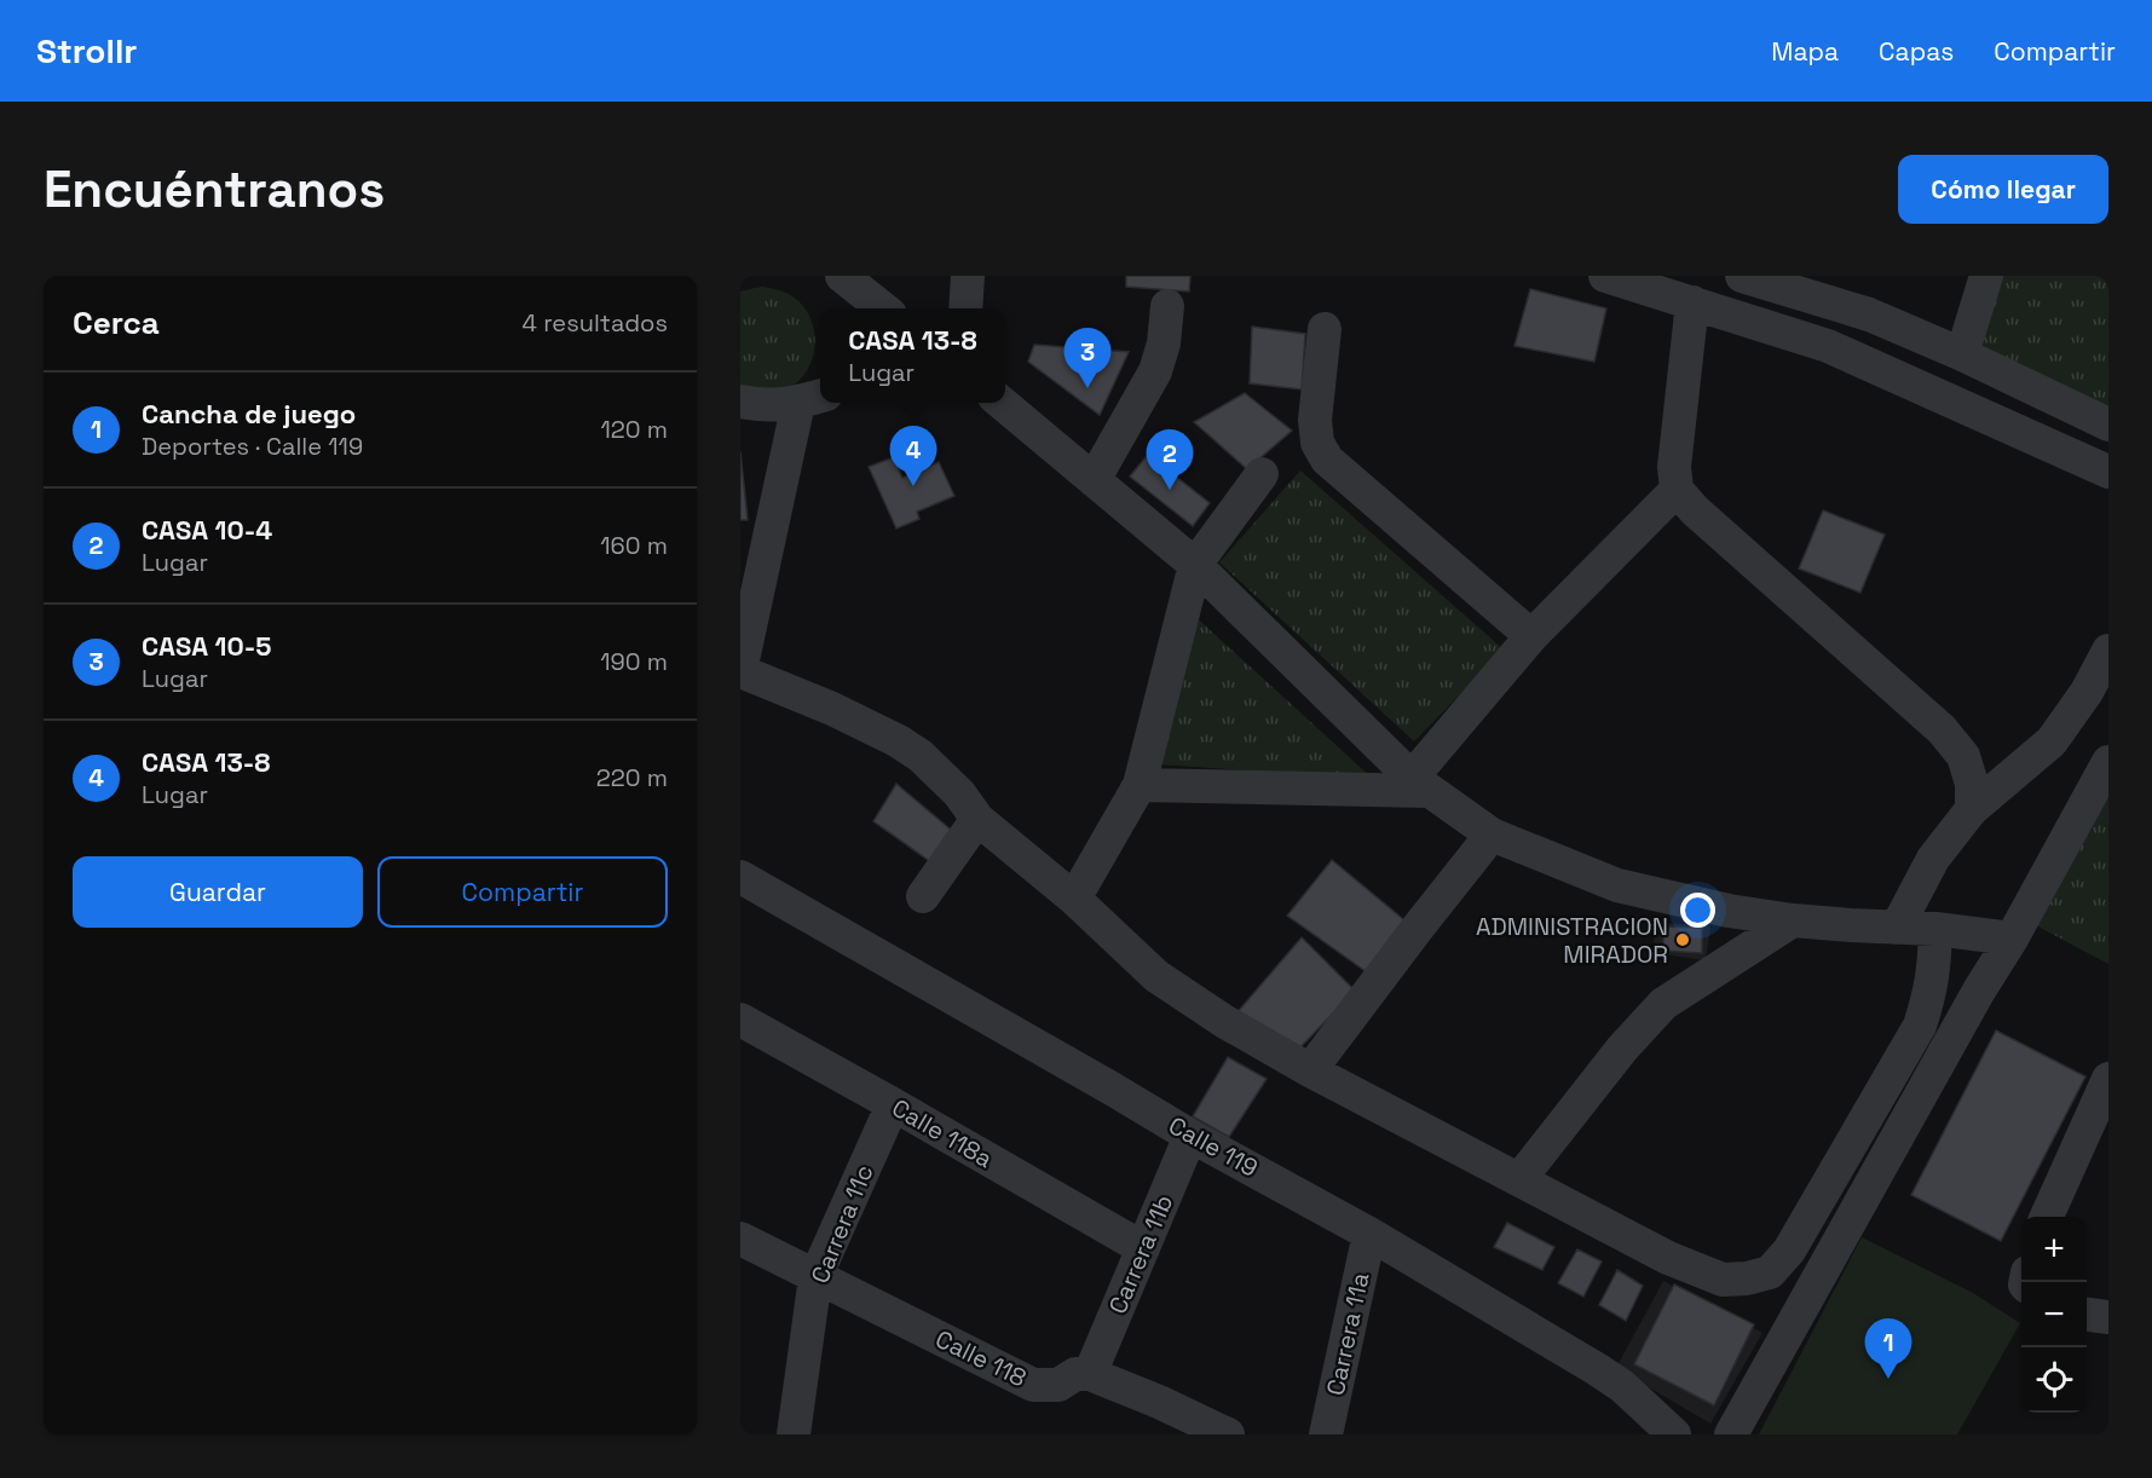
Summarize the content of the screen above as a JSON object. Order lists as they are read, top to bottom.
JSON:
{
  "streets": {
    "street": [
      "Calle 118a",
      "Calle 119",
      "Carrera 11c",
      "Carrera 11b",
      "Carrera 11a",
      "Calle 118"
    ]
  },
  "crossings": [
    ["Calle 118a", "Carrera 11c"],
    ["Calle 118a", "Carrera 11b"],
    ["Calle 119", "Carrera 11b"],
    ["Calle 119", "Carrera 11a"],
    ["Carrera 11c", "Calle 118"],
    ["Carrera 11b", "Calle 118"]
  ],
  "places": ["ADMINISTRACION MIRADOR"],
  "page": {
    "header": "Strollr",
    "nav": ["Mapa", "Capas", "Compartir"],
    "buttons": [
      "Cómo llegar",
      ["Guardar", "Compartir"]
    ],
    "title": "Encuéntranos",
    "heading": ["Cerca", "4 resultados"],
    "popup": ["CASA 13-8", "Lugar"],
    "pins": [
      "3",
      "4",
      "2",
      "1"
    ],
    "list": [
      {
        "mark": "1",
        "name": "Cancha de juego",
        "note": "Deportes · Calle 119",
        "value": "120 m"
      },
      {
        "mark": "2",
        "name": "CASA 10-4",
        "note": "Lugar",
        "value": "160 m"
      },
      {
        "mark": "3",
        "name": "CASA 10-5",
        "note": "Lugar",
        "value": "190 m"
      },
      {
        "mark": "4",
        "name": "CASA 13-8",
        "note": "Lugar",
        "value": "220 m"
      }
    ],
    "map_buttons": ["+", "−"]
  }
}
